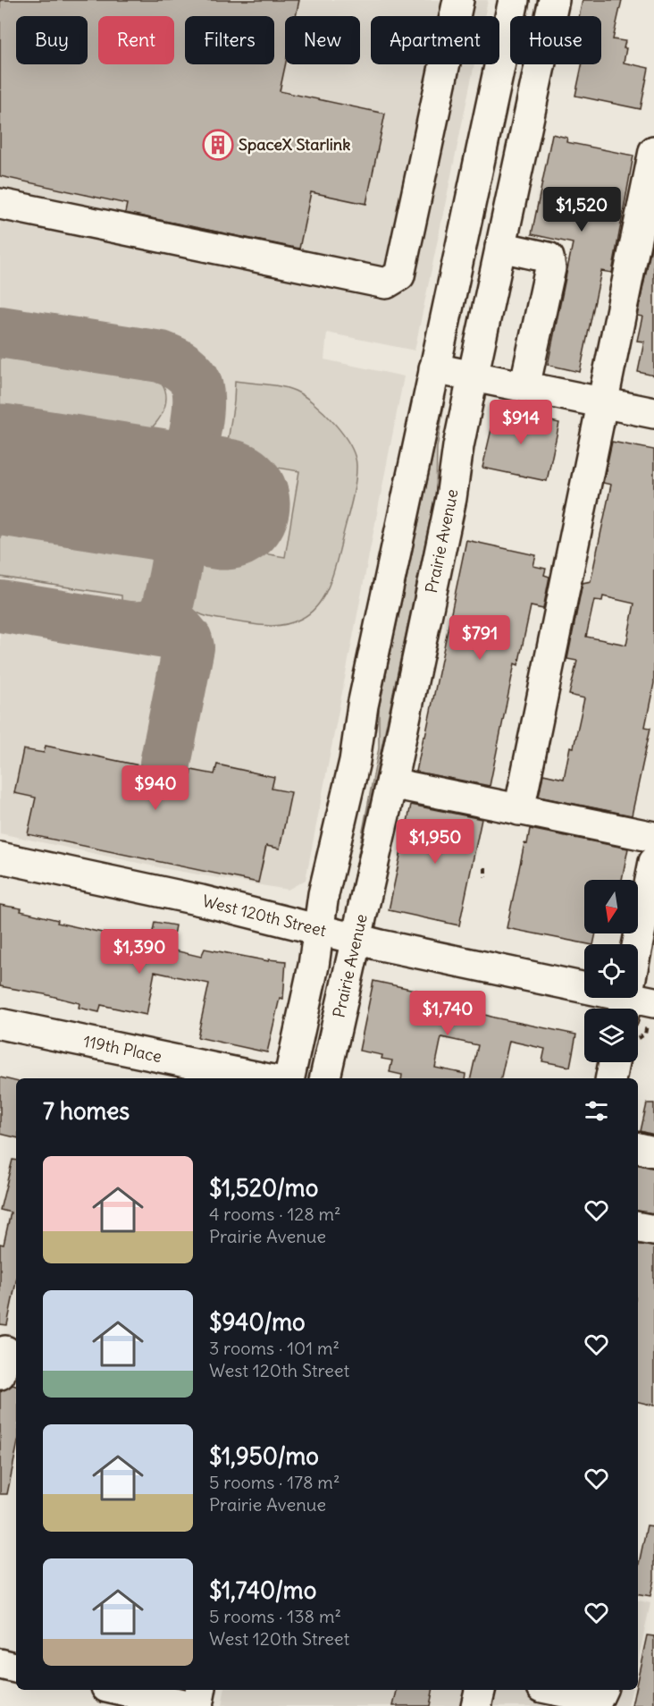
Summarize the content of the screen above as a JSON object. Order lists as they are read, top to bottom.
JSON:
{
  "streets": {
    "main road": ["Prairie Avenue", "West 120th Street", "119th Place"]
  },
  "crossings": [
    ["Prairie Avenue", "West 120th Street"]
  ],
  "places": {
    "building": ["SpaceX Starlink"]
  },
  "north": "bottom",
  "page": {
    "chip": [
      "Buy",
      "Rent",
      "Filters",
      "New",
      "Apartment",
      "House"
    ],
    "price": [
      "$1,520",
      "$914",
      "$791",
      "$940",
      "$1,950",
      "$1,390",
      "$1,740"
    ],
    "heading": "7 homes",
    "list": [
      {
        "name": "$1,520/mo",
        "note": "4 rooms · 128 m² · Prairie Avenue"
      },
      {
        "name": "$940/mo",
        "note": "3 rooms · 101 m² · West 120th Street"
      },
      {
        "name": "$1,950/mo",
        "note": "5 rooms · 178 m² · Prairie Avenue"
      },
      {
        "name": "$1,740/mo",
        "note": "5 rooms · 138 m² · West 120th Street"
      }
    ]
  }
}
